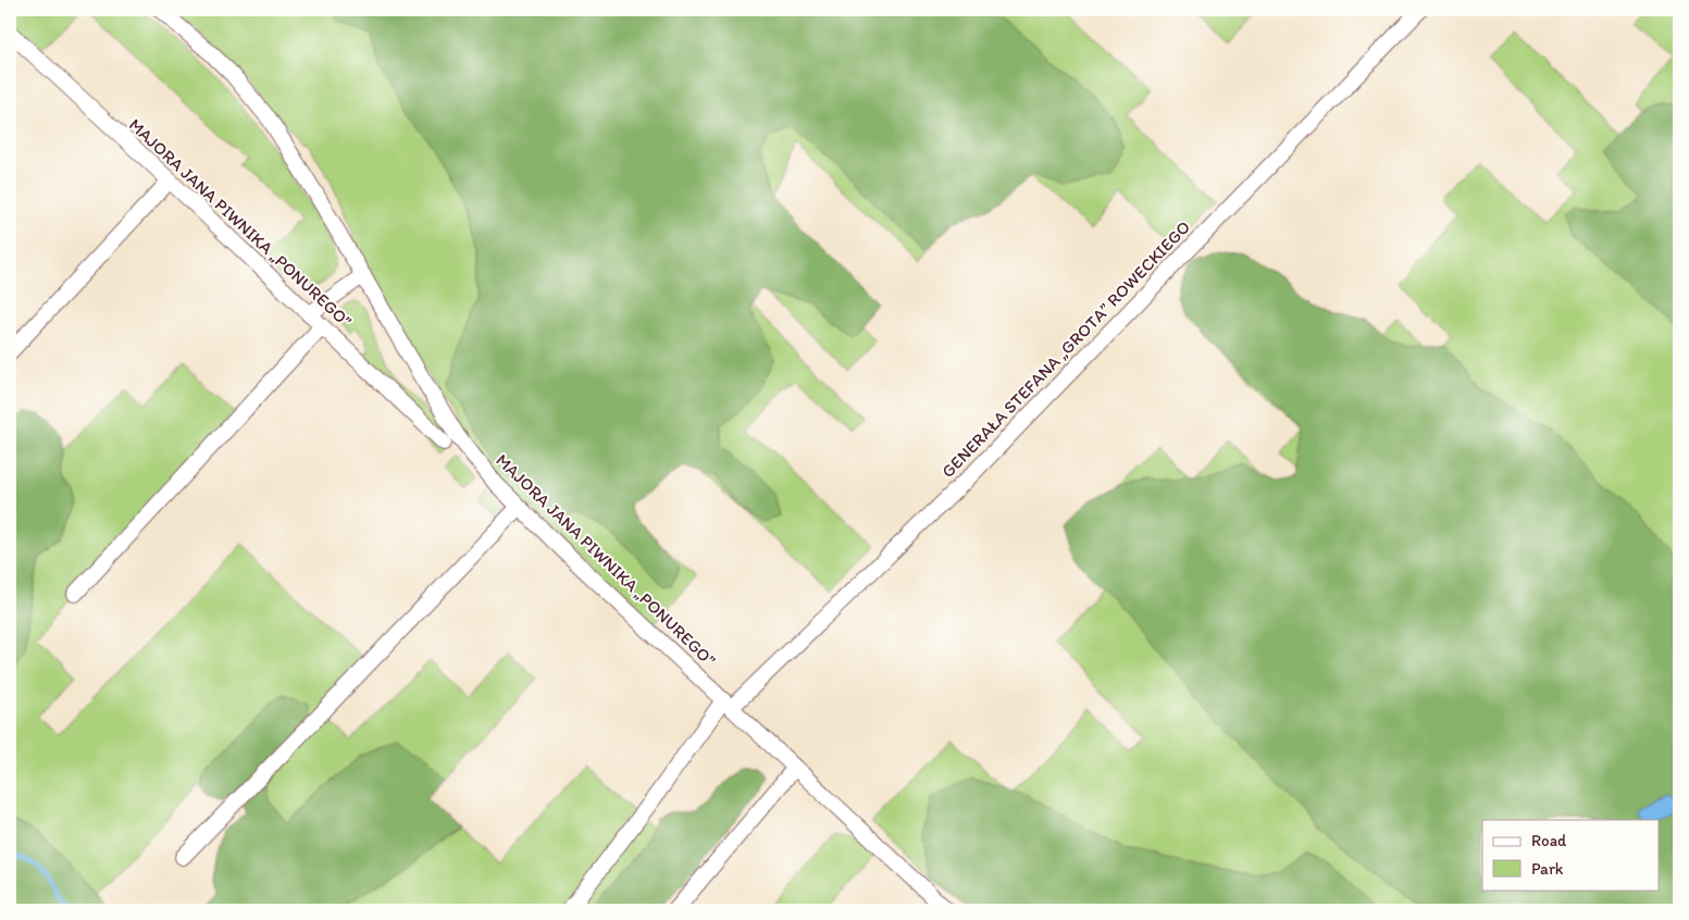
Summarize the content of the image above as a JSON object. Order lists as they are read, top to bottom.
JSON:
{
  "streets": {
    "street": ["MAJORA JANA PIWNIKA „PONUREGO”", "GENERAŁA STEFANA „GROTA” ROWECKIEGO"]
  },
  "crossings": [
    ["MAJORA JANA PIWNIKA „PONUREGO”", "GENERAŁA STEFANA „GROTA” ROWECKIEGO"]
  ],
  "legend": ["Road", "Park"]
}
